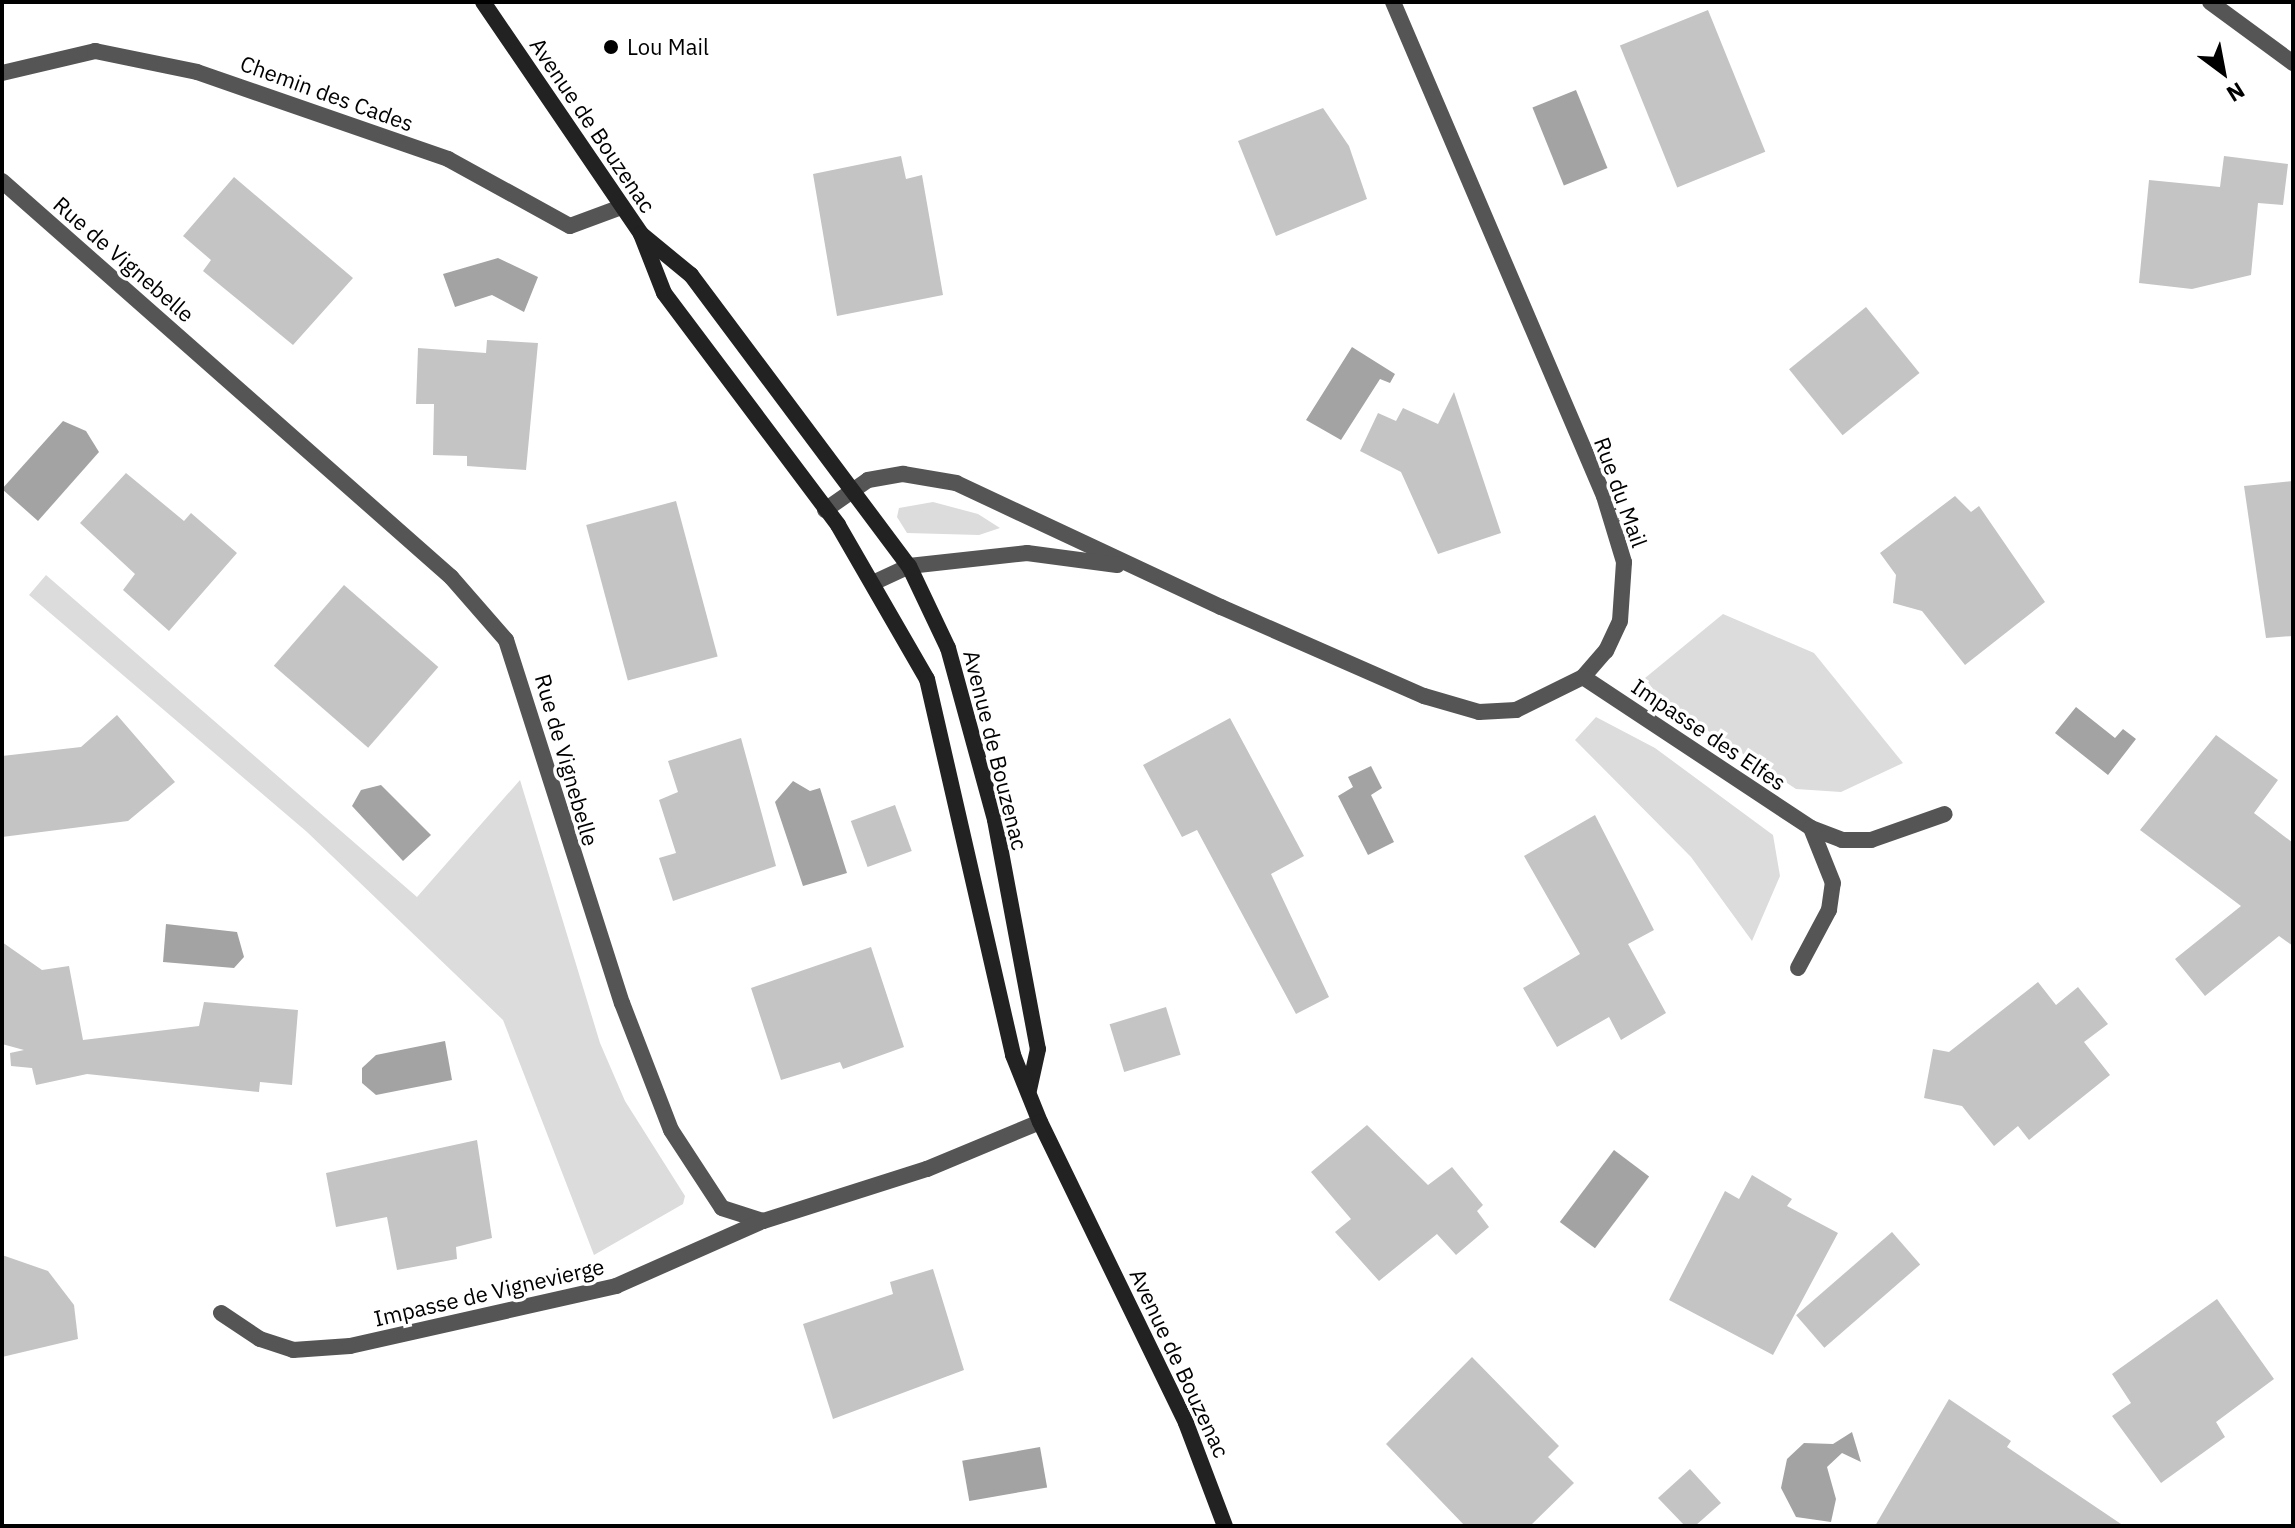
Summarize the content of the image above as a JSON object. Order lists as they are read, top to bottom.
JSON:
{
  "streets": {
    "street": [
      "Chemin des Cades",
      "Avenue de Bouzenac",
      "Rue de Vignebelle",
      "Rue du Mail",
      "Impasse des Elfes",
      "Impasse de Vignevierge"
    ]
  },
  "crossings": [
    ["Chemin des Cades", "Avenue de Bouzenac"],
    ["Avenue de Bouzenac", "Rue du Mail"],
    ["Rue de Vignebelle", "Impasse de Vignevierge"],
    ["Rue du Mail", "Impasse des Elfes"]
  ],
  "places": ["Lou Mail"],
  "north": "bottom right"
}
